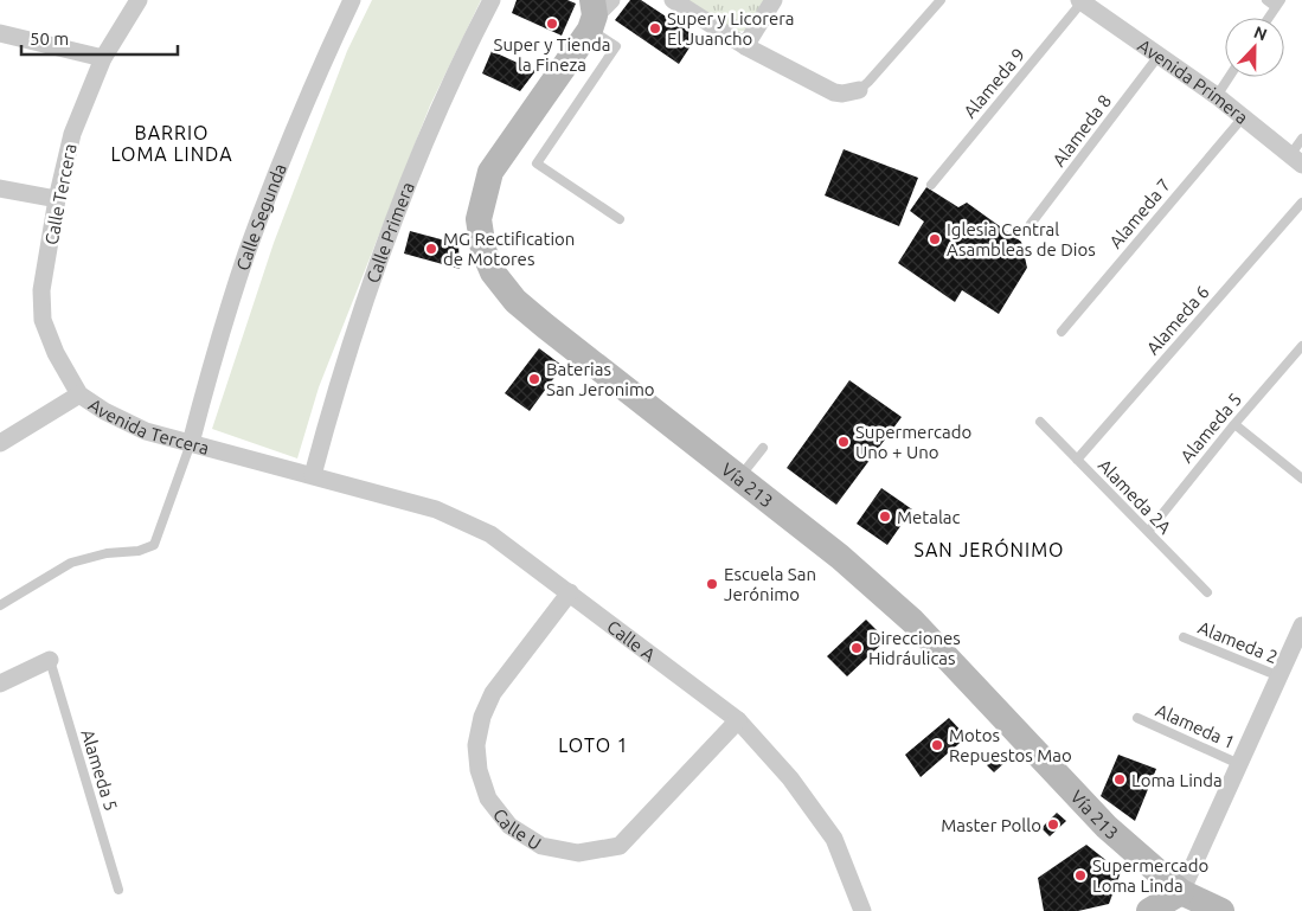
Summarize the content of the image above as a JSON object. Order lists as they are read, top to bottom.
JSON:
{
  "streets": {
    "main road": ["Vía 213"],
    "street": [
      "Avenida Primera",
      "Calle Tercera",
      "Calle Segunda",
      "Calle Primera",
      "Avenida Tercera",
      "Calle A",
      "Calle U"
    ],
    "lane": [
      "Alameda 9",
      "Alameda 8",
      "Alameda 7",
      "Alameda 6",
      "Alameda 5",
      "Alameda 2A",
      "Alameda 2",
      "Alameda 1"
    ]
  },
  "crossings": [
    ["Avenida Primera", "Alameda 9"],
    ["Avenida Primera", "Alameda 8"],
    ["Avenida Primera", "Alameda 7"],
    ["Calle Tercera", "Avenida Tercera"],
    ["Calle Segunda", "Avenida Tercera"],
    ["Calle Primera", "Avenida Tercera"],
    ["Calle Primera", "Calle A"],
    ["Alameda 6", "Alameda 2A"],
    ["Avenida Tercera", "Calle A"],
    ["Alameda 5", "Alameda 2A"],
    ["Calle A", "Calle U"]
  ],
  "districts": ["BARRIO LOMA LINDA", "SAN JERÓNIMO", "LOTO 1"],
  "places": [
    "Super y Tienda la Fineza",
    "Super y Licorera El Juancho",
    "Iglesia Central Asambleas de Dios",
    "MG Rectification de Motores",
    "Baterias San Jeronimo",
    "Supermercado Uno + Uno",
    "Metalac",
    "Escuela San Jerónimo",
    "Direcciones Hidráulicas",
    "Motos Repuestos Mao",
    "Loma Linda",
    "Master Pollo",
    "Supermercado Loma Linda"
  ],
  "scale_bar": "50 m",
  "north": "top"
}
